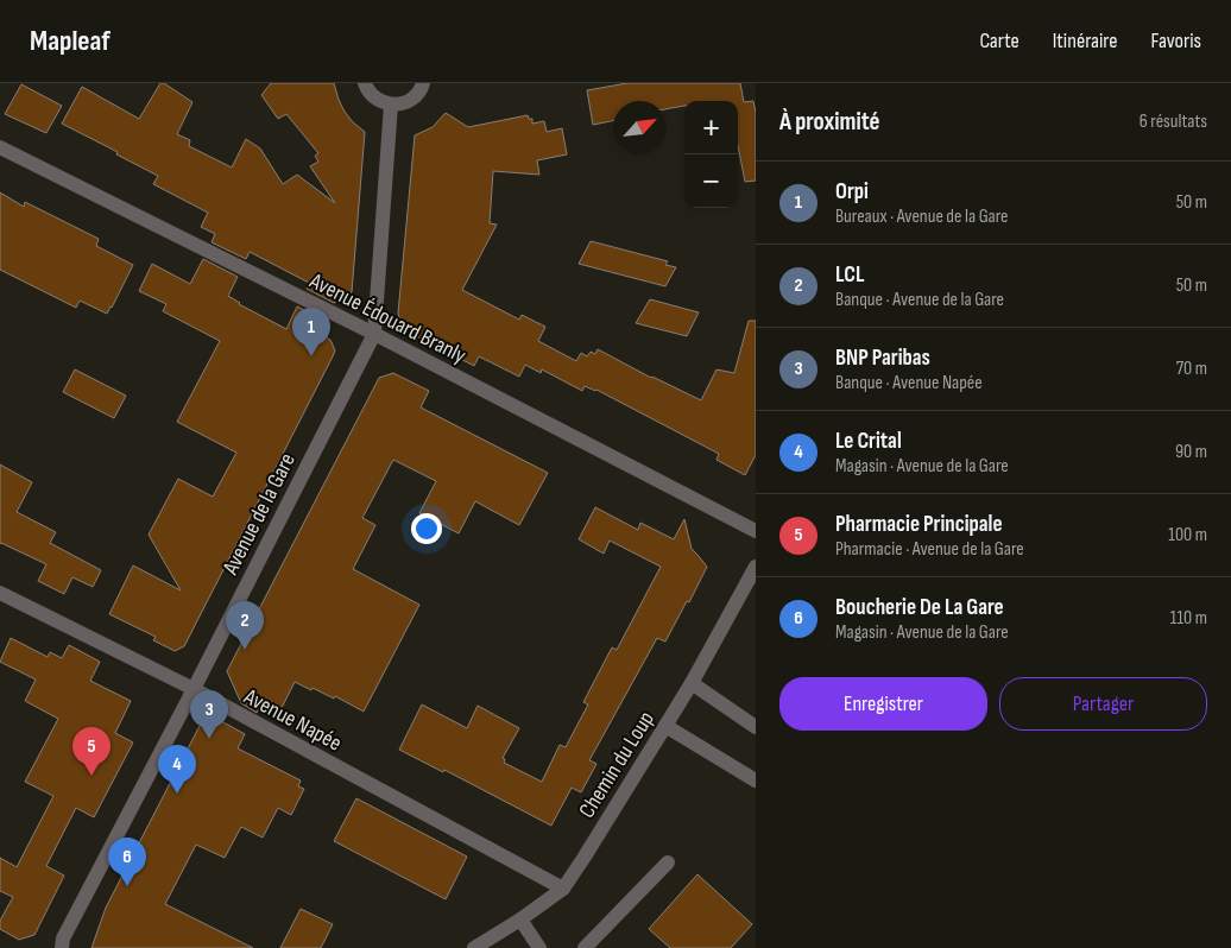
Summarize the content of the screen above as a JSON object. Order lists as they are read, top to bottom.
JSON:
{
  "streets": {
    "street": [
      "Avenue Édouard Branly",
      "Avenue de la Gare",
      "Avenue Napée",
      "Chemin du Loup"
    ]
  },
  "crossings": [
    ["Avenue Édouard Branly", "Avenue de la Gare"],
    ["Avenue de la Gare", "Avenue Napée"],
    ["Avenue Napée", "Chemin du Loup"]
  ],
  "north": "top right",
  "page": {
    "header": "Mapleaf",
    "nav": ["Carte", "Itinéraire", "Favoris"],
    "heading": ["À proximité", "6 résultats"],
    "map_buttons": ["+", "−"],
    "list": [
      {
        "mark": "1",
        "name": "Orpi",
        "note": "Bureaux · Avenue de la Gare",
        "value": "50 m"
      },
      {
        "mark": "2",
        "name": "LCL",
        "note": "Banque · Avenue de la Gare",
        "value": "50 m"
      },
      {
        "mark": "3",
        "name": "BNP Paribas",
        "note": "Banque · Avenue Napée",
        "value": "70 m"
      },
      {
        "mark": "4",
        "name": "Le Crital",
        "note": "Magasin · Avenue de la Gare",
        "value": "90 m"
      },
      {
        "mark": "5",
        "name": "Pharmacie Principale",
        "note": "Pharmacie · Avenue de la Gare",
        "value": "100 m"
      },
      {
        "mark": "6",
        "name": "Boucherie De La Gare",
        "note": "Magasin · Avenue de la Gare",
        "value": "110 m"
      }
    ],
    "pins": [
      "1",
      "2",
      "3",
      "5",
      "4",
      "6"
    ],
    "buttons": ["Enregistrer", "Partager"]
  }
}
